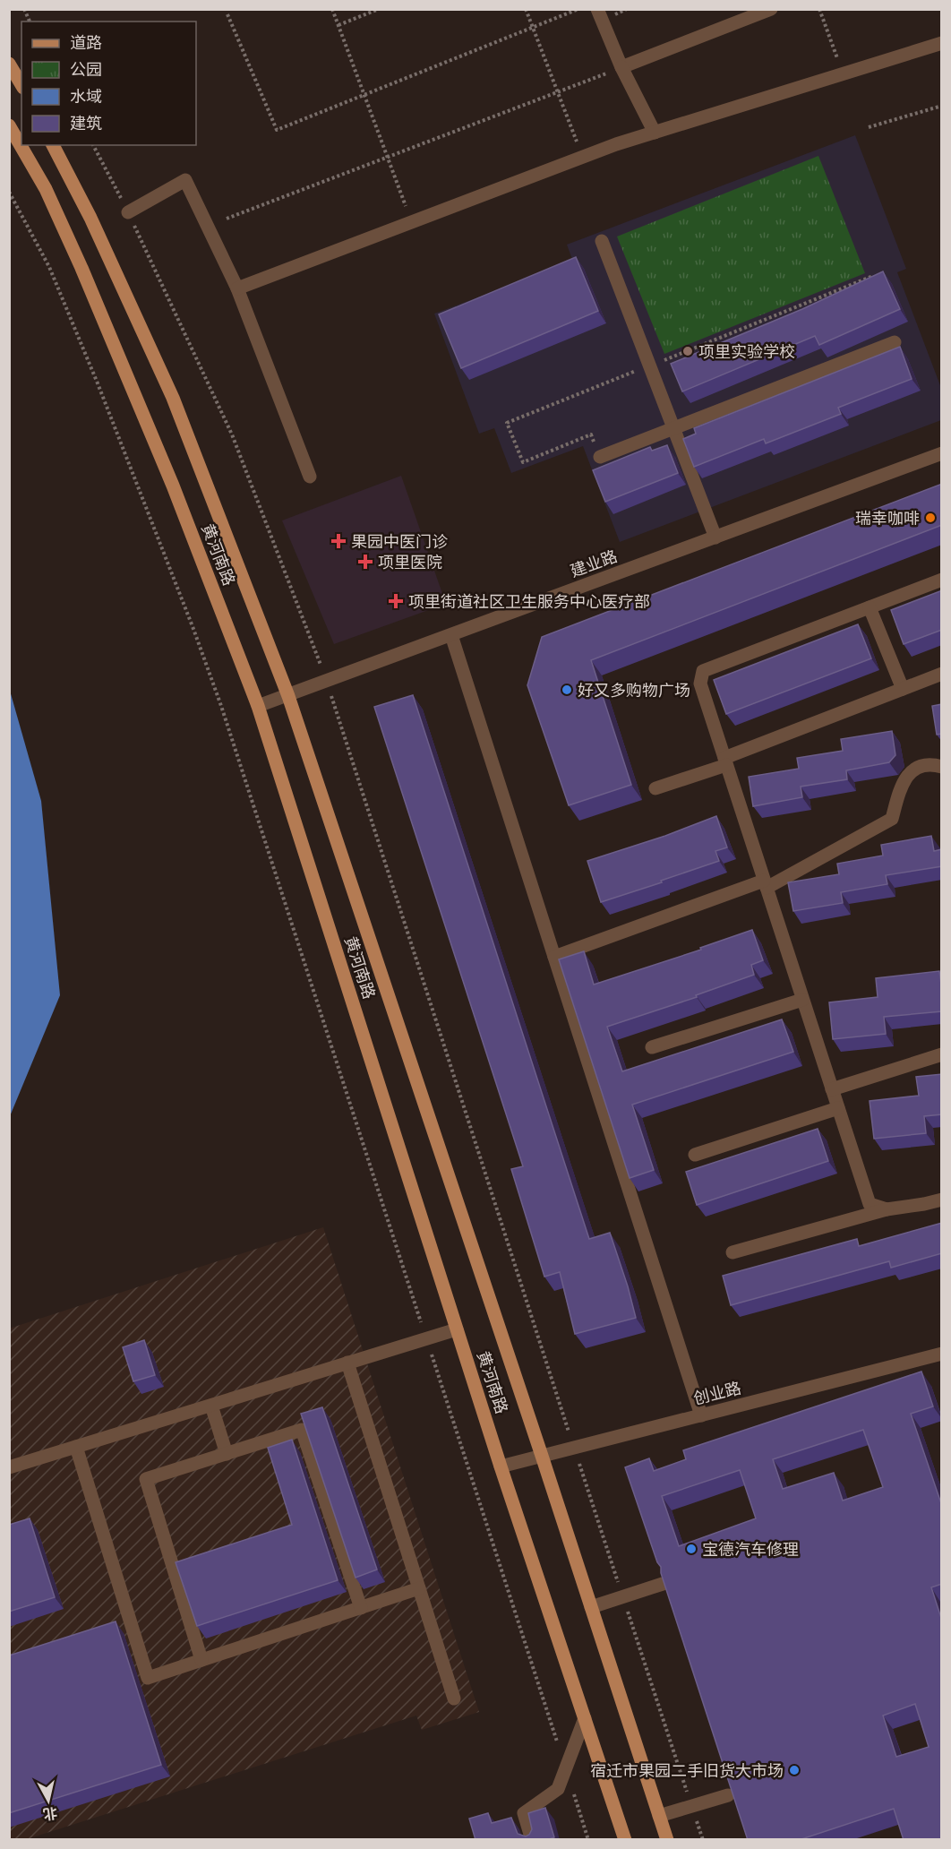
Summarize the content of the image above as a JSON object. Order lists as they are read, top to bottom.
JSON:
{
  "streets": {
    "main road": ["黄河南路"],
    "street": ["建业路", "创业路"]
  },
  "crossings": [
    ["黄河南路", "建业路"],
    ["黄河南路", "创业路"]
  ],
  "places": {
    "other": [
      "项里实验学校",
      "瑞幸咖啡",
      "好又多购物广场",
      "宝德汽车修理",
      "宿迁市果园二手旧货大市场"
    ],
    "health": ["果园中医门诊", "项里医院", "项里街道社区卫生服务中心医疗部"]
  },
  "legend": [
    "道路",
    "公园",
    "水域",
    "建筑"
  ],
  "north": "bottom"
}
